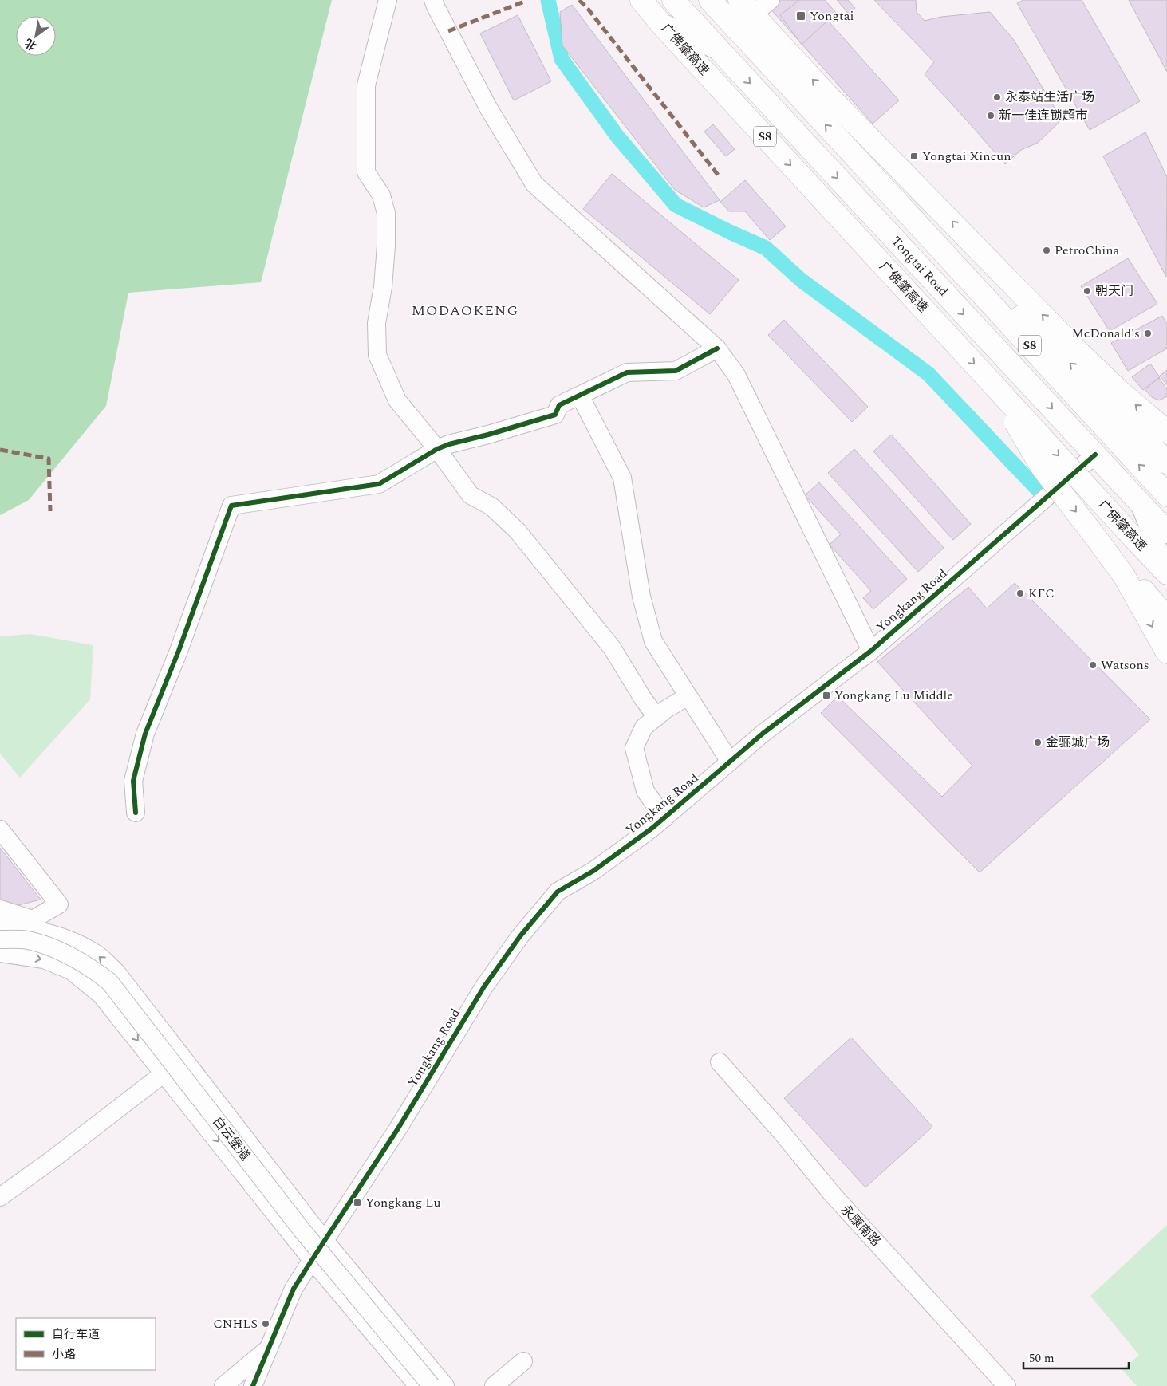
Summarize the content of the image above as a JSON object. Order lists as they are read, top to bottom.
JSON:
{
  "streets": {
    "main road": ["广佛肇高速", "S8", "Tongtai Road"],
    "street": ["Yongkang Road", "白云堡道", "永康南路"]
  },
  "crossings": [
    ["Tongtai Road", "Yongkang Road"]
  ],
  "districts": ["MODAOKENG"],
  "places": {
    "transit": [
      "Yongtai",
      "Yongtai Xincun",
      "Yongkang Lu Middle",
      "Yongkang Lu"
    ],
    "other": [
      "永泰站生活广场",
      "新一佳连锁超市",
      "PetroChina",
      "朝天门",
      "McDonald's",
      "KFC",
      "Watsons",
      "金骊城广场",
      "CNHLS"
    ]
  },
  "legend": ["自行车道", "小路"],
  "scale_bar": "50 m",
  "north": "bottom left"
}
